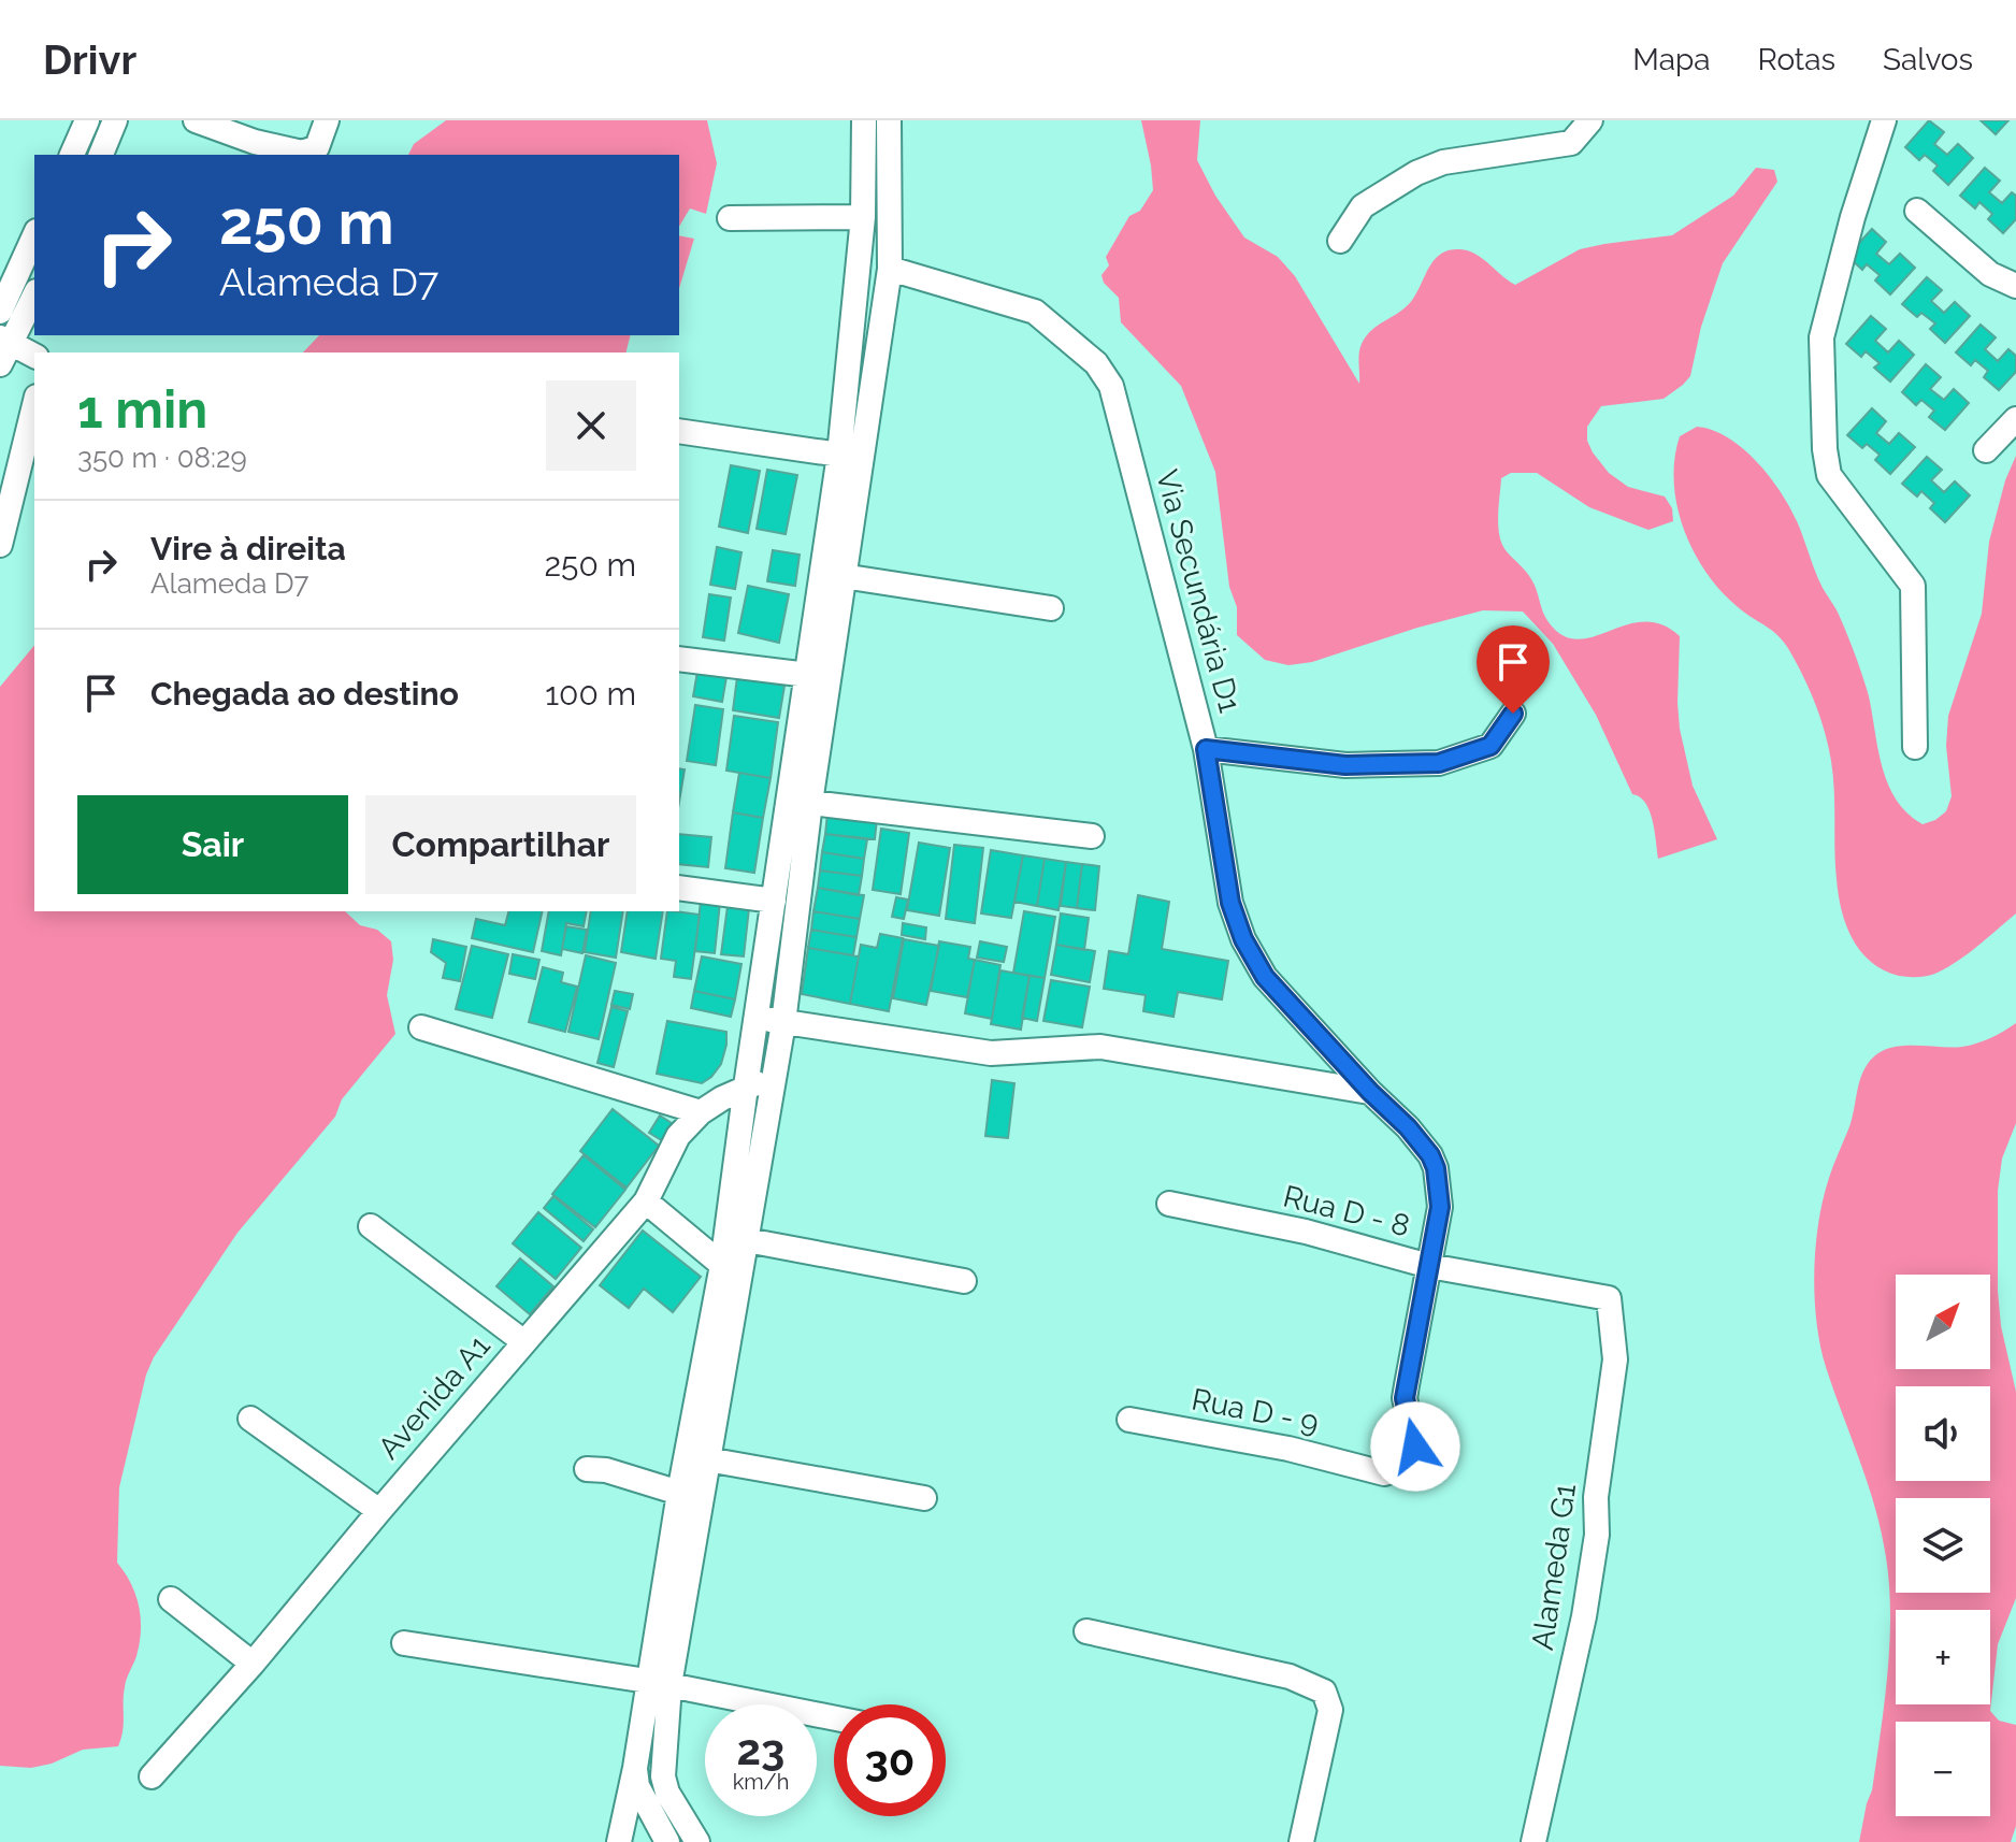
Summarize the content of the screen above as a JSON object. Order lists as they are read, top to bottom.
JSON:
{
  "streets": {
    "street": [
      "Via Secundária D1",
      "Rua D - 8",
      "Avenida A1",
      "Rua D - 9",
      "Alameda G1"
    ]
  },
  "crossings": [
    ["Via Secundária D1", "Rua D - 8"],
    ["Via Secundária D1", "Rua D - 9"],
    ["Rua D - 8", "Alameda G1"]
  ],
  "north": "top right",
  "page": {
    "header": "Drivr",
    "nav": ["Mapa", "Rotas", "Salvos"],
    "turn": ["250 m", "Alameda D7"],
    "heading": ["1 min", "350 m · 08:29"],
    "list": [
      {
        "name": "Vire à direita",
        "note": "Alameda D7",
        "value": "250 m"
      },
      {
        "name": "Chegada ao destino",
        "value": "100 m"
      }
    ],
    "buttons": ["Sair", "Compartilhar"],
    "map_buttons": ["+", "−"],
    "speed": "23 km/h",
    "limit": "30"
  }
}
